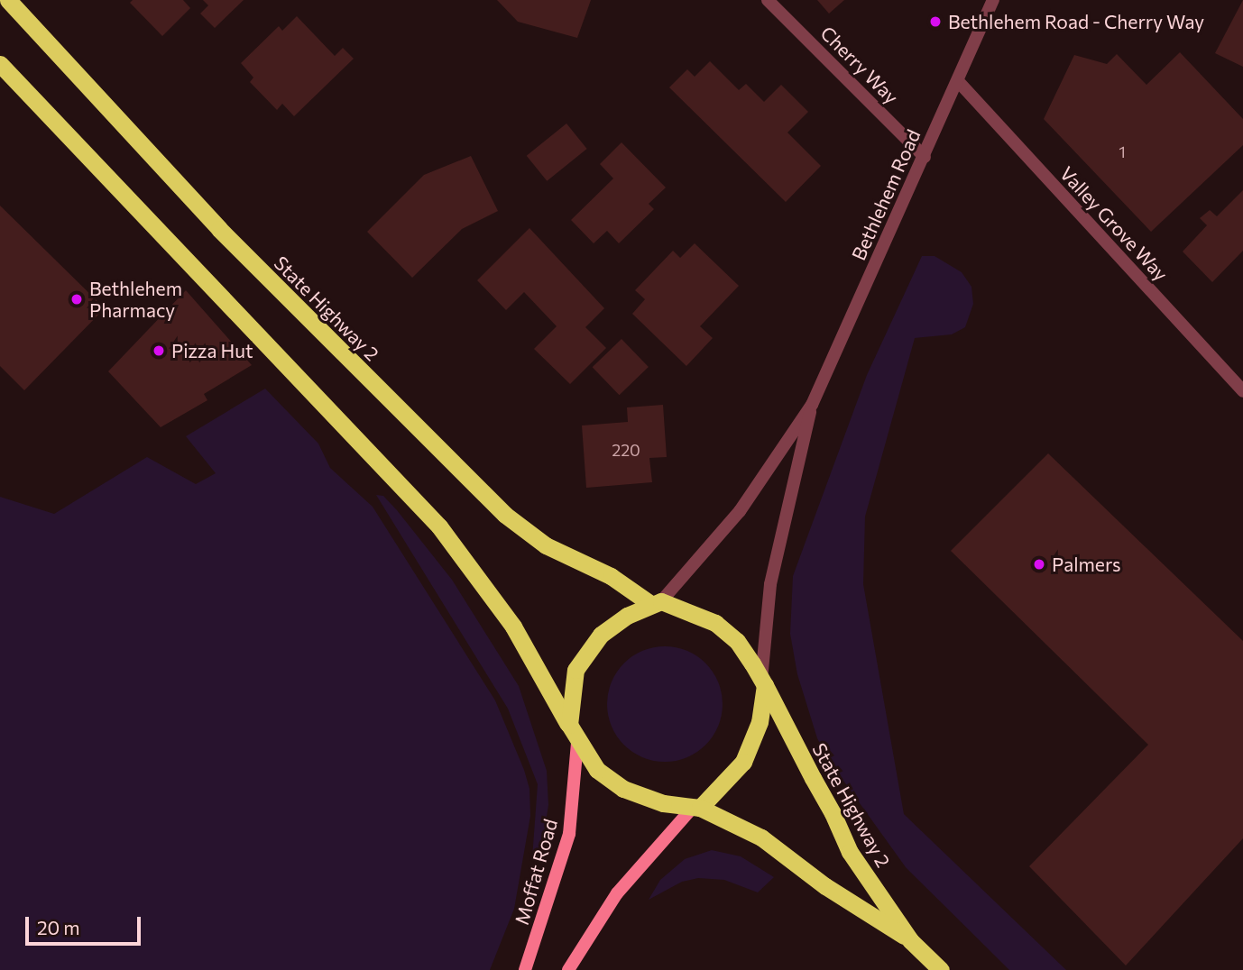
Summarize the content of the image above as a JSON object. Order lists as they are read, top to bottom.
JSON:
{
  "streets": {
    "highway": ["State Highway 2"],
    "main road": ["Moffat Road"],
    "street": ["Cherry Way", "Bethlehem Road", "Valley Grove Way"]
  },
  "crossings": [
    ["Cherry Way", "Bethlehem Road"],
    ["Bethlehem Road", "Valley Grove Way"],
    ["Bethlehem Road", "State Highway 2"],
    ["Bethlehem Road", "Moffat Road"],
    ["State Highway 2", "Moffat Road"]
  ],
  "places": [
    "Bethlehem Road - Cherry Way",
    "Bethlehem Pharmacy",
    "Pizza Hut",
    "Palmers"
  ],
  "house_numbers": ["1", "220"],
  "scale_bar": "20 m"
}
